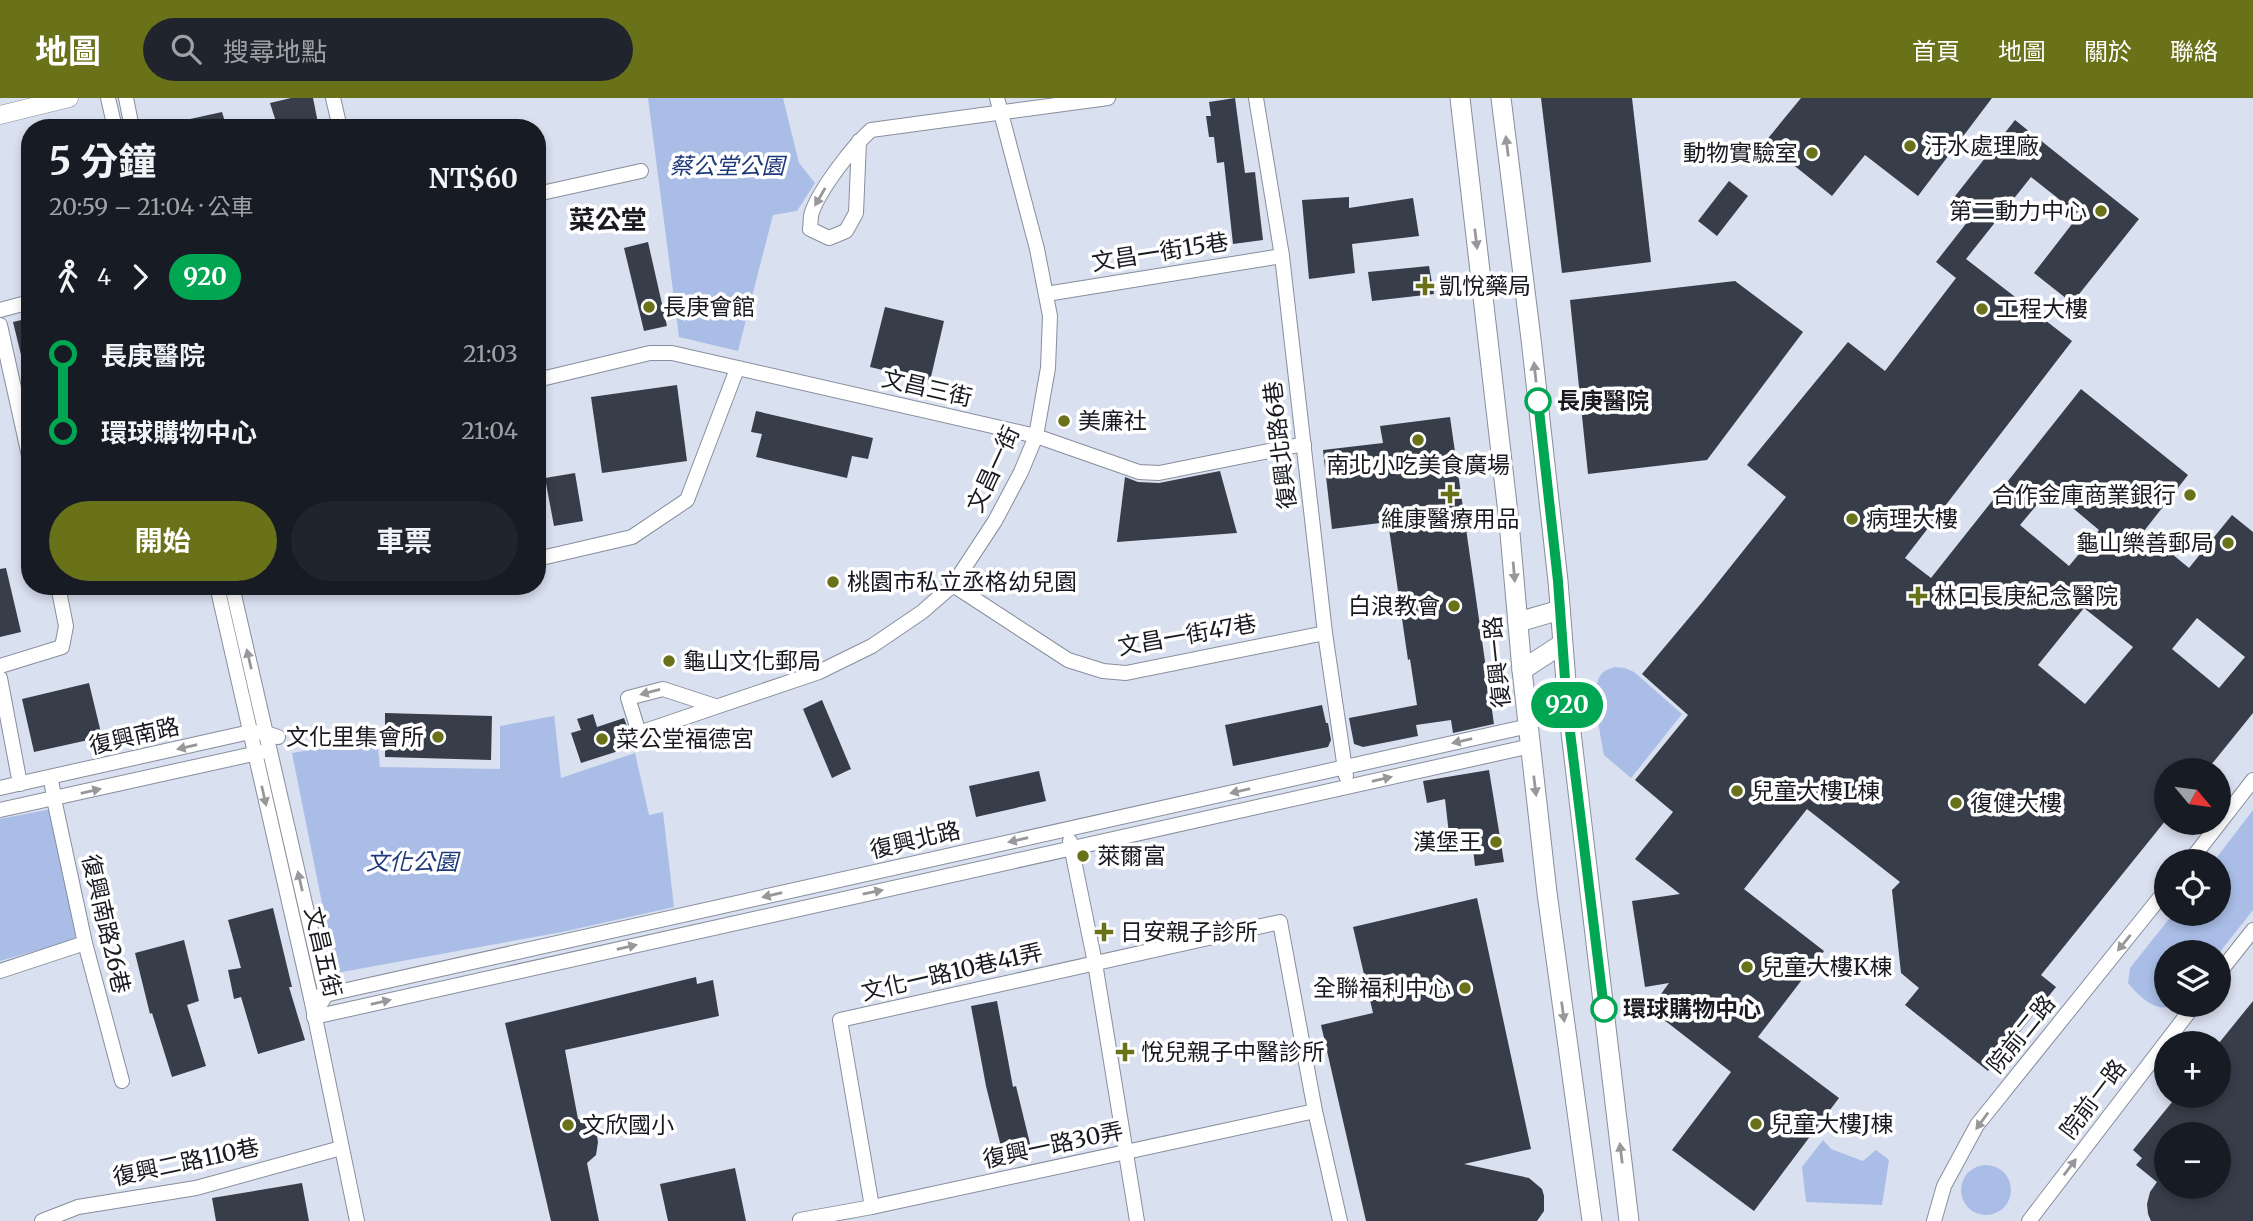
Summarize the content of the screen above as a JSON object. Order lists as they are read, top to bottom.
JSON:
{
  "streets": {
    "main road": ["復興一路"],
    "street": [
      "文昌一街15巷",
      "文昌三街",
      "復興北路6巷",
      "文昌一街",
      "文昌一街47巷",
      "復興南路",
      "復興北路",
      "復興南路26巷",
      "文昌五街",
      "文化一路10巷41弄",
      "院前二路",
      "院前一路",
      "復興一路30弄",
      "復興二路110巷"
    ]
  },
  "crossings": [
    ["文昌一街15巷", "復興北路6巷"],
    ["文昌一街15巷", "文昌一街"],
    ["文昌三街", "復興北路6巷"],
    ["文昌三街", "文昌一街"],
    ["復興北路6巷", "文昌一街47巷"],
    ["復興北路6巷", "復興北路"],
    ["文昌一街", "文昌一街47巷"],
    ["復興一路", "復興北路"],
    ["復興南路", "復興南路26巷"],
    ["復興南路", "文昌五街"],
    ["復興北路", "文昌五街"],
    ["文化一路10巷41弄", "復興一路30弄"]
  ],
  "one_way": ["院前二路", "院前一路"],
  "districts": ["菜公堂"],
  "parks": ["蔡公堂公園", "文化公園"],
  "places": {
    "other": [
      "汙水處理廠",
      "動物實驗室",
      "第二動力中心",
      "長庚會館",
      "工程大樓",
      "長庚醫院",
      "美廉社",
      "南北小吃美食廣場",
      "合作金庫商業銀行",
      "病理大樓",
      "龜山樂善郵局",
      "桃園市私立丞格幼兒園",
      "白浪教會",
      "龜山文化郵局",
      "文化里集會所",
      "菜公堂福德宮",
      "兒童大樓L棟",
      "復健大樓",
      "漢堡王",
      "萊爾富",
      "兒童大樓K棟",
      "全聯福利中心",
      "環球購物中心",
      "兒童大樓J棟",
      "文欣國小"
    ],
    "health": [
      "凱悅藥局",
      "維康醫療用品",
      "林口長庚紀念醫院",
      "日安親子診所",
      "悅兒親子中醫診所"
    ]
  },
  "lines": ["bus line 920"],
  "north": "bottom right",
  "page": {
    "header": "地圖",
    "search": "搜尋地點",
    "nav": [
      "首頁",
      "地圖",
      "關於",
      "聯絡"
    ],
    "on_map": "920",
    "heading": ["5 分鐘", "20:59 – 21:04 · 公車", "NT$60"],
    "legs": ["4", "920"],
    "list": [
      {
        "name": "長庚醫院",
        "value": "21:03"
      },
      {
        "name": "環球購物中心",
        "value": "21:04"
      }
    ],
    "buttons": ["開始", "車票"],
    "map_buttons": ["+", "−"]
  }
}
